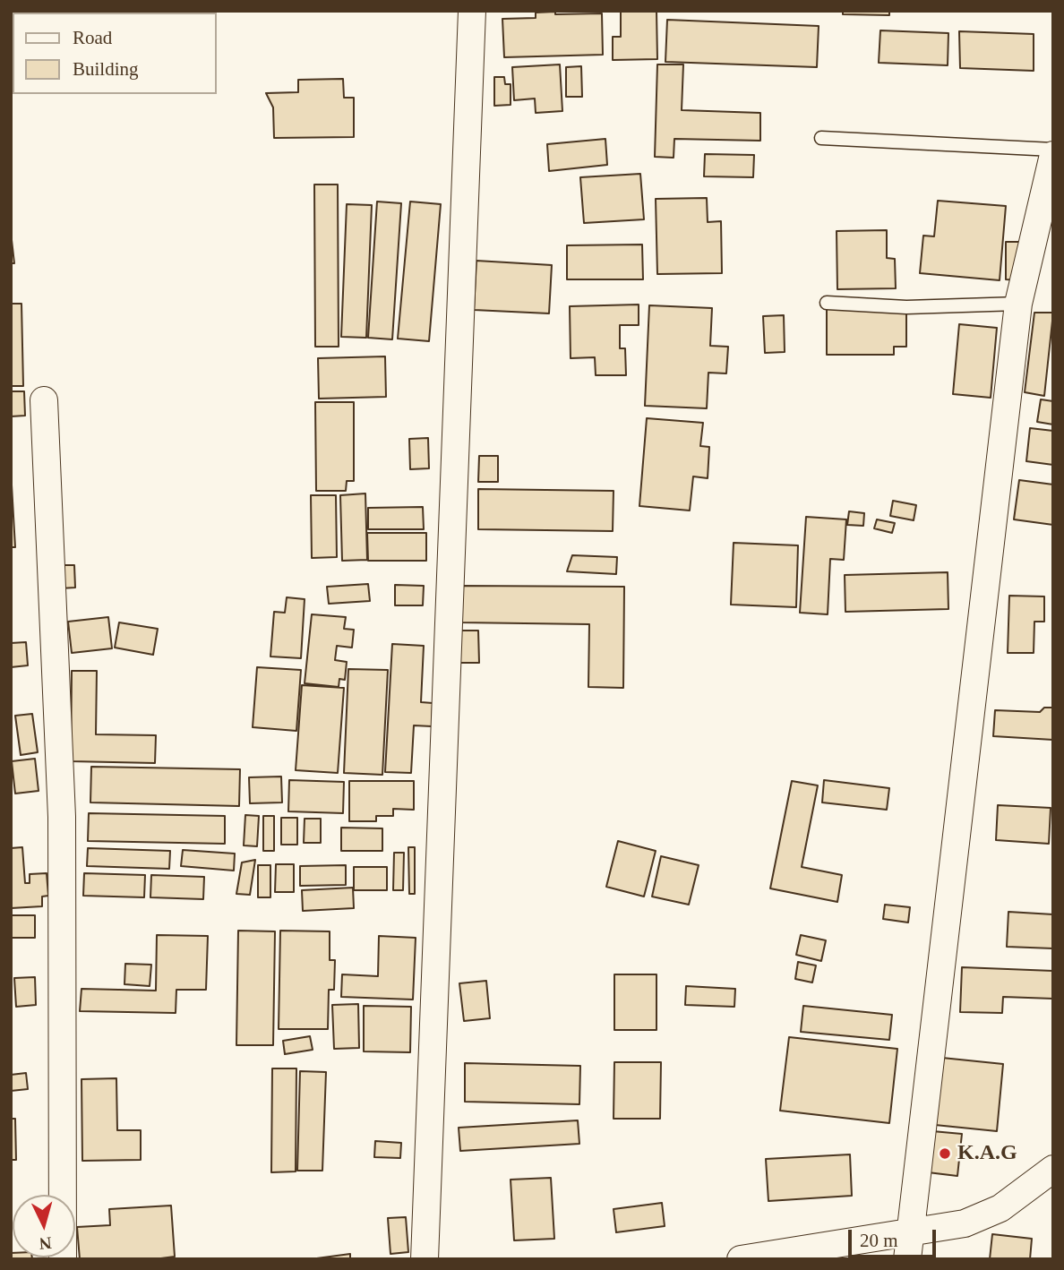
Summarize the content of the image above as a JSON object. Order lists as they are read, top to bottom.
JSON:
{
  "places": ["K.A.G"],
  "legend": ["Road", "Building"],
  "scale_bar": "20 m",
  "north": "bottom"
}
